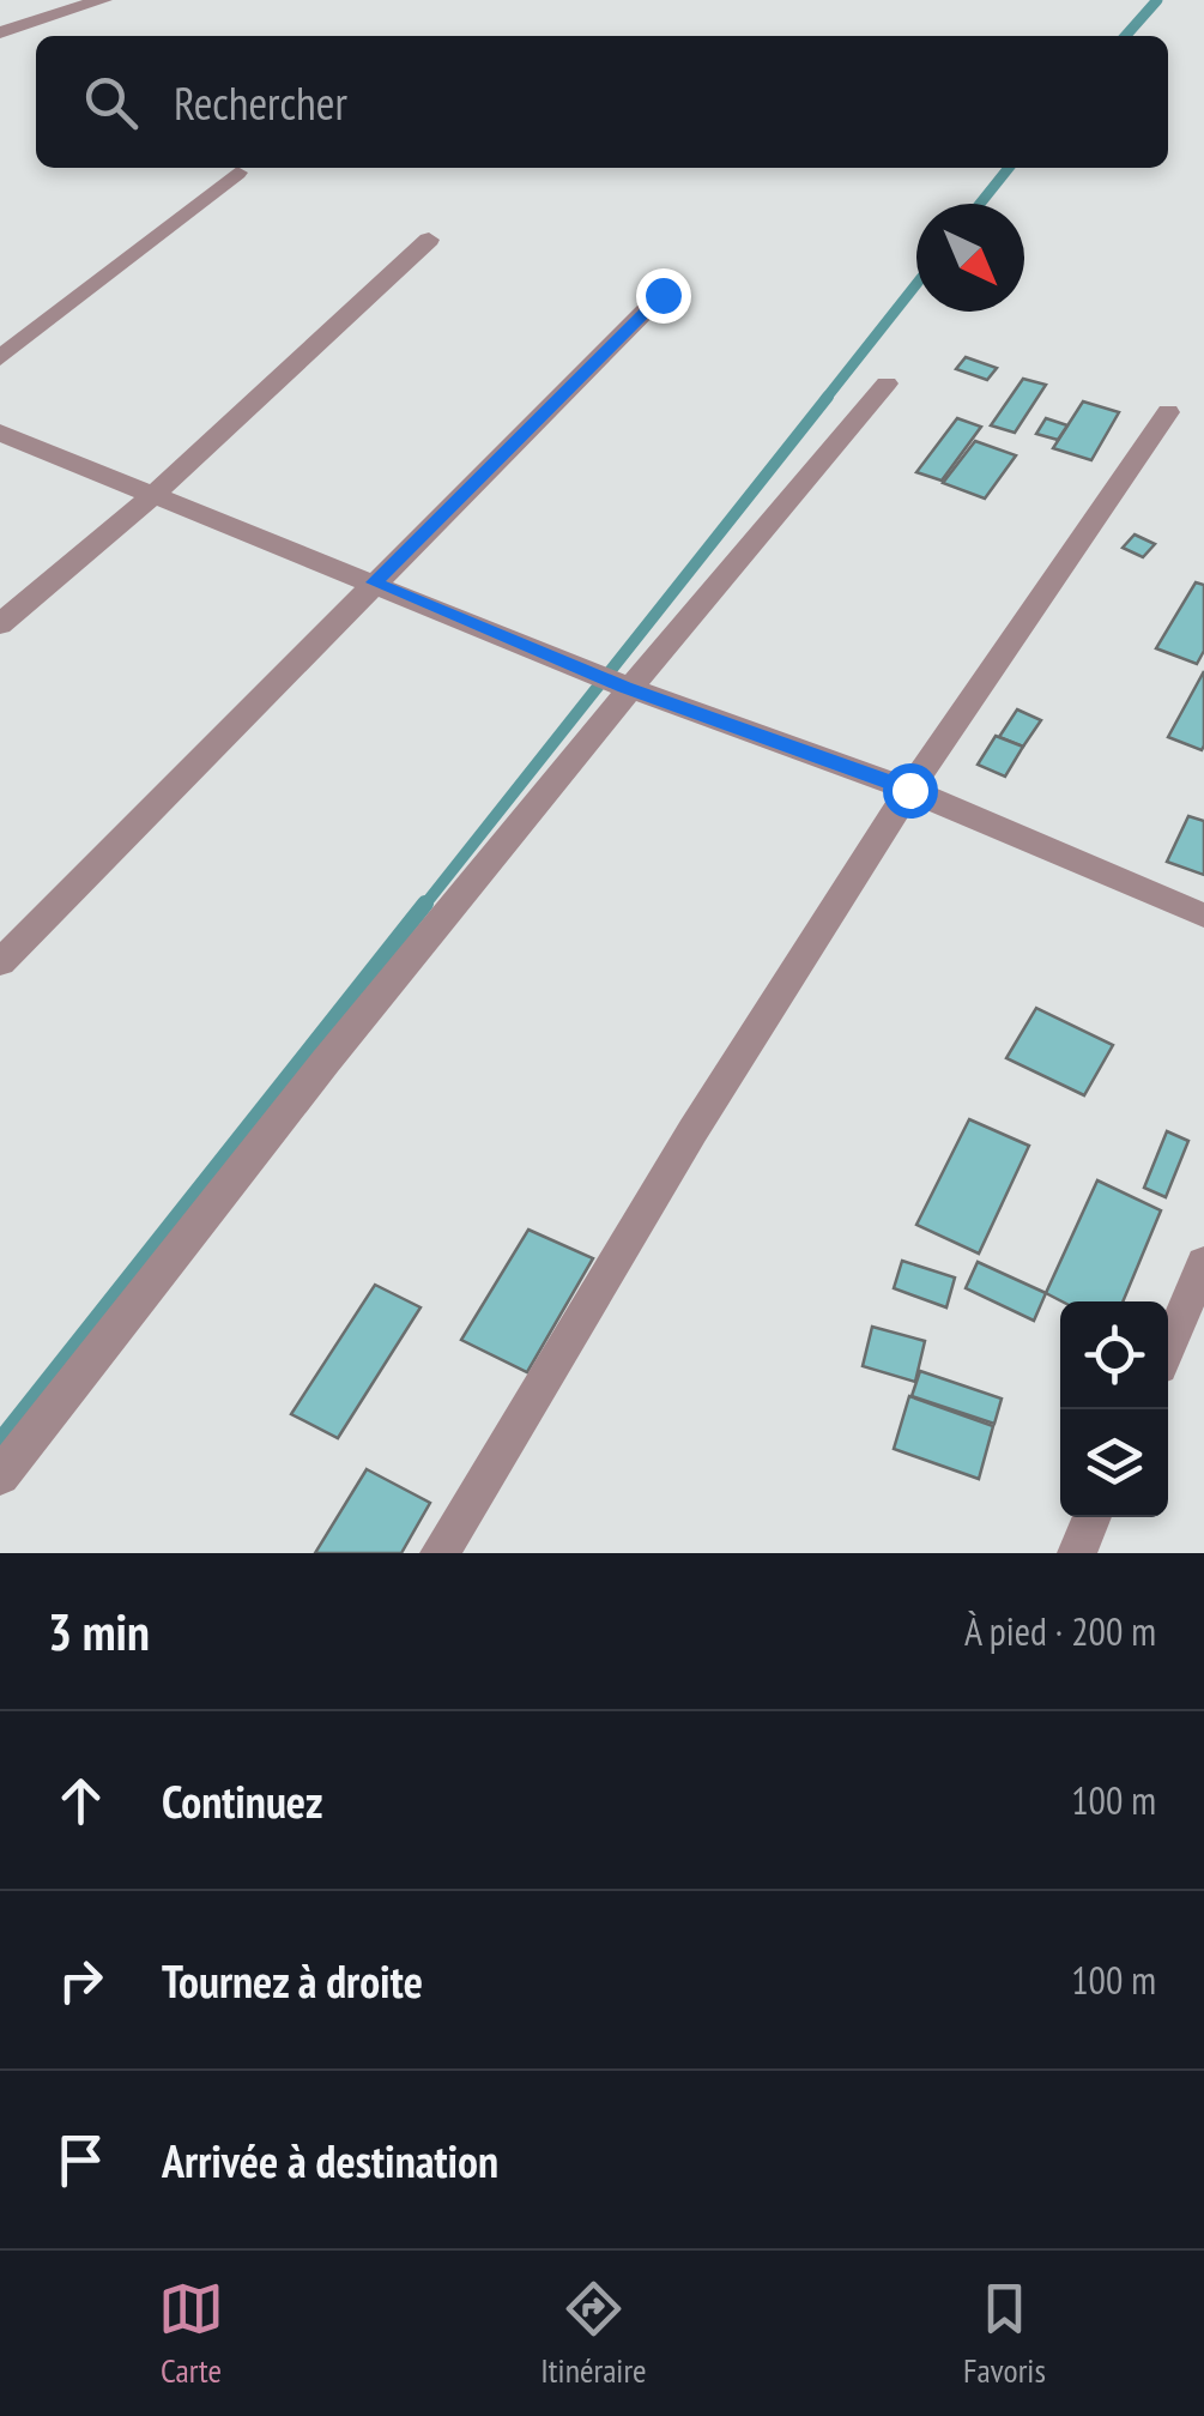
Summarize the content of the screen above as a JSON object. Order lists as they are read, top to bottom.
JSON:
{
  "north": "bottom right",
  "page": {
    "search": "Rechercher",
    "heading": ["3 min", "À pied · 200 m"],
    "list": [
      ["Continuez", "100 m"],
      ["Tournez à droite", "100 m"],
      "Arrivée à destination"
    ],
    "nav": ["Carte", "Itinéraire", "Favoris"]
  }
}
